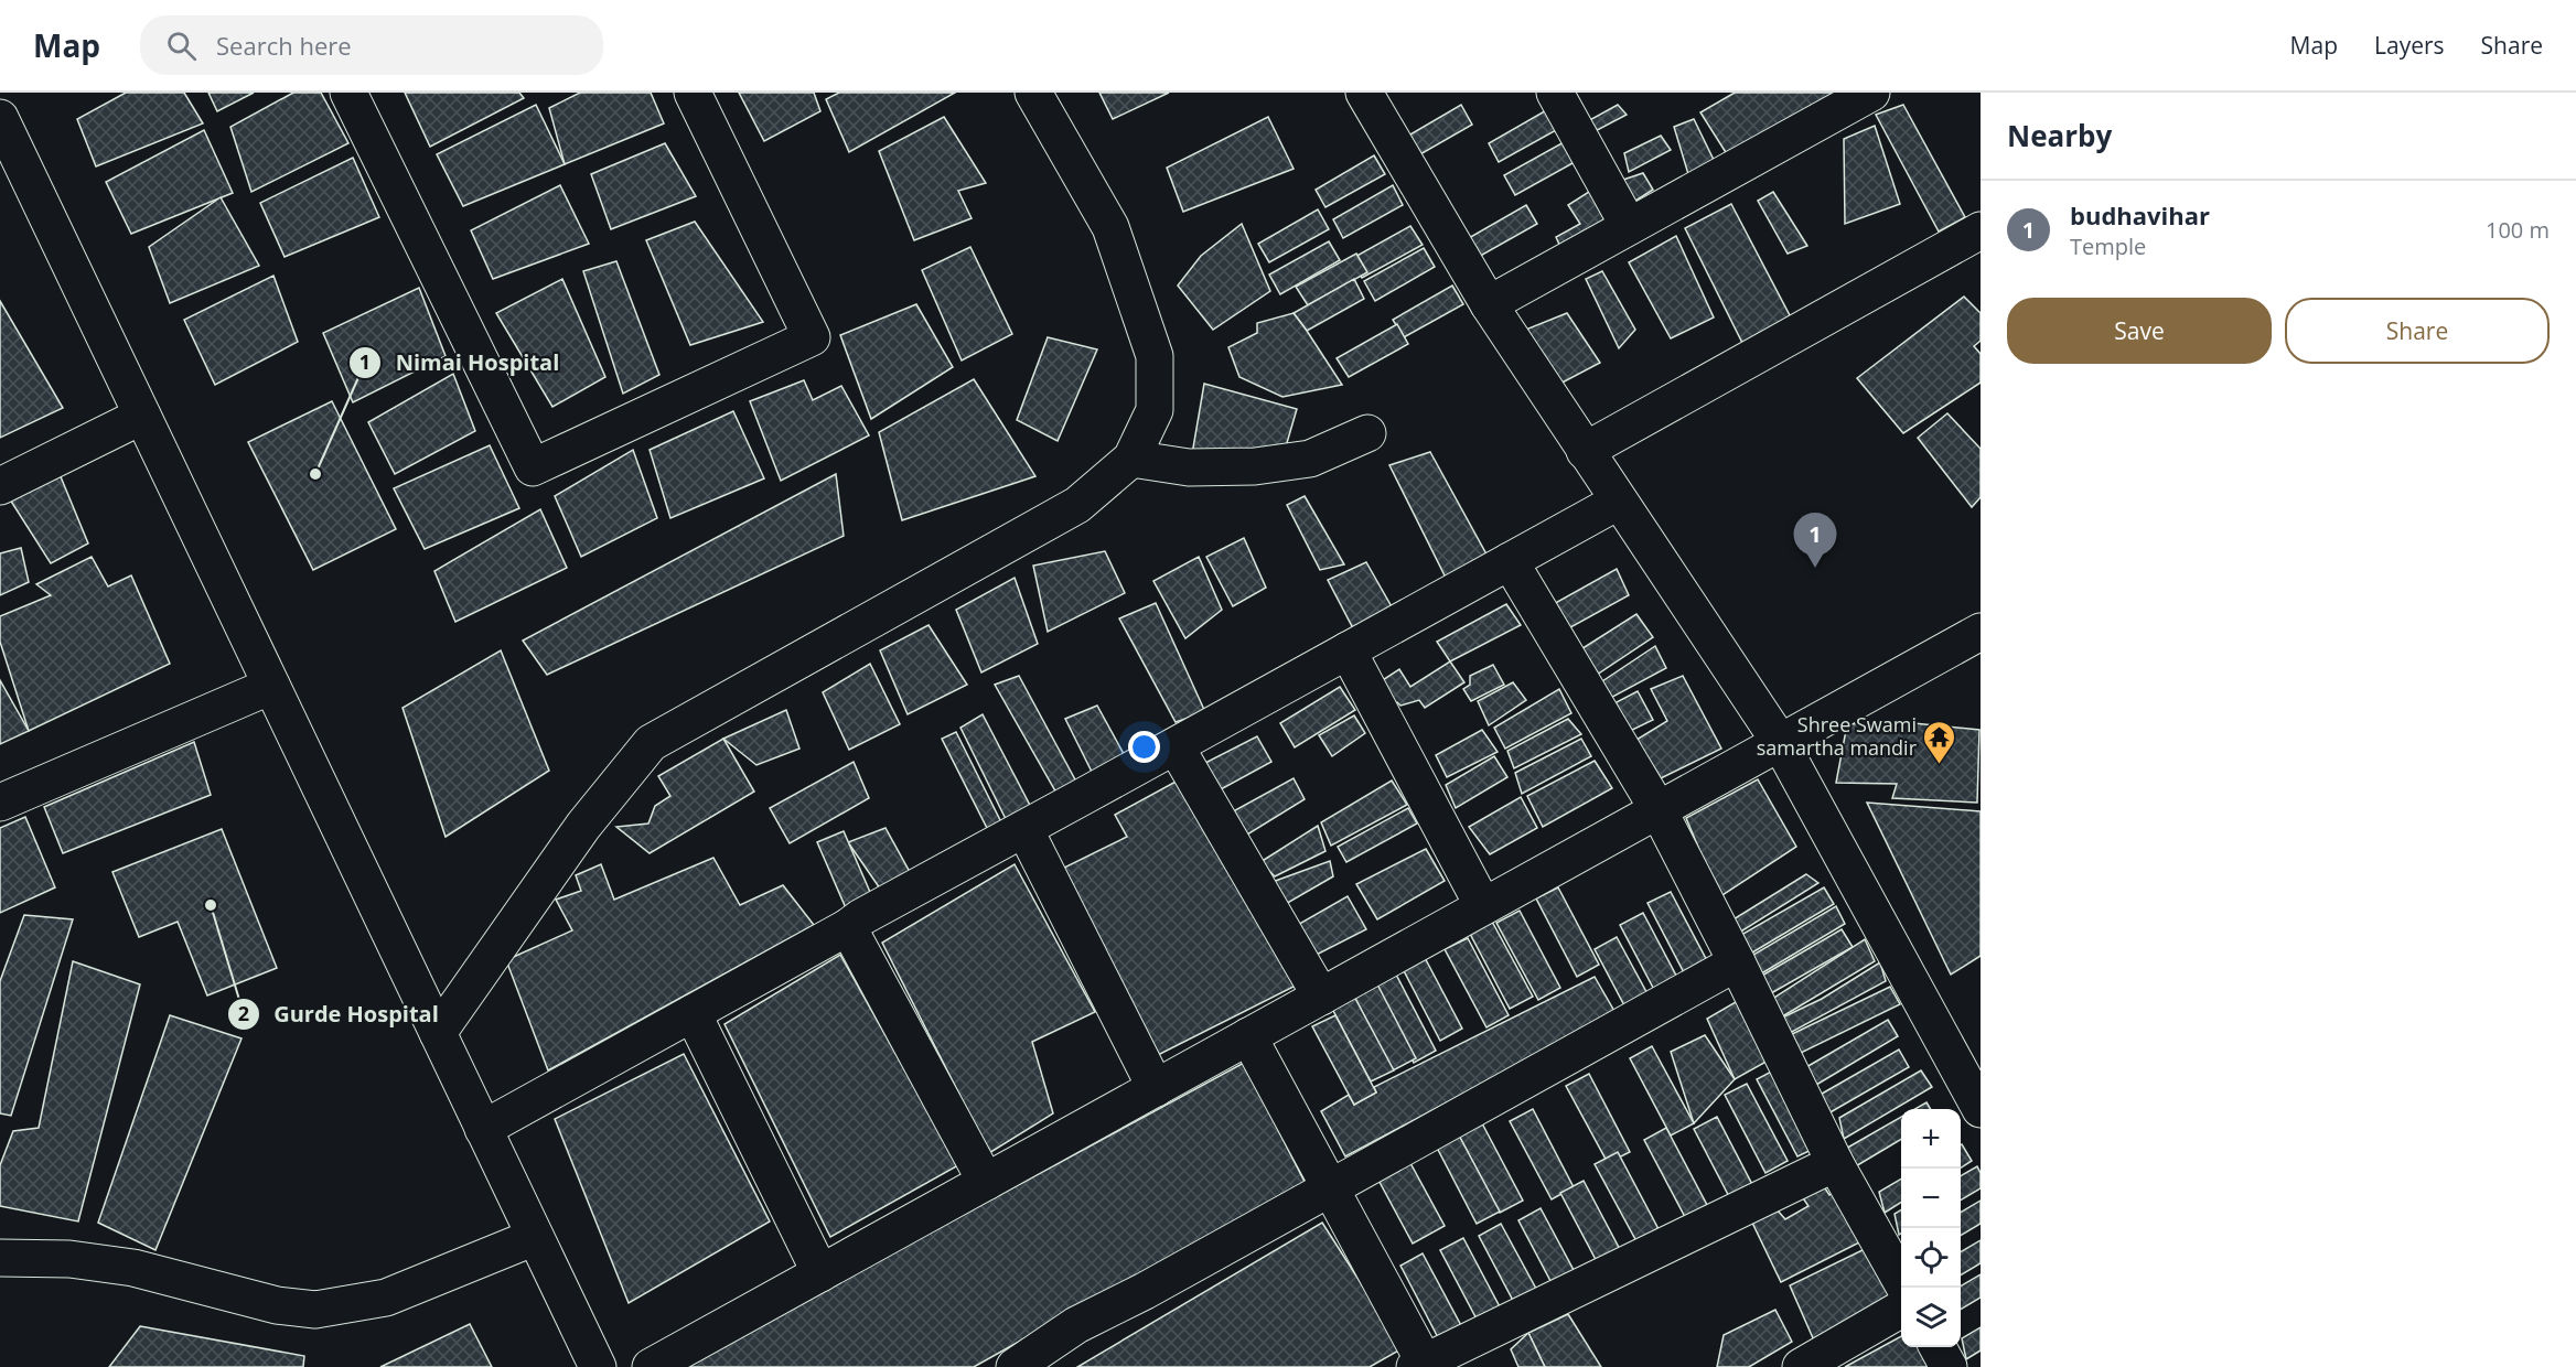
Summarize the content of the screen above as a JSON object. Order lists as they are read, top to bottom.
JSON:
{
  "places": {
    "other": ["Nimai Hospital", "Gurde Hospital"],
    "temple": ["Shree Swami samartha mandir"]
  },
  "page": {
    "header": "Map",
    "search": "Search here",
    "nav": ["Map", "Layers", "Share"],
    "heading": "Nearby",
    "list": [
      {
        "mark": "1",
        "name": "budhavihar",
        "note": "Temple",
        "value": "100 m"
      }
    ],
    "buttons": ["Save", "Share"],
    "pins": "1",
    "map_buttons": ["+", "−"]
  }
}
